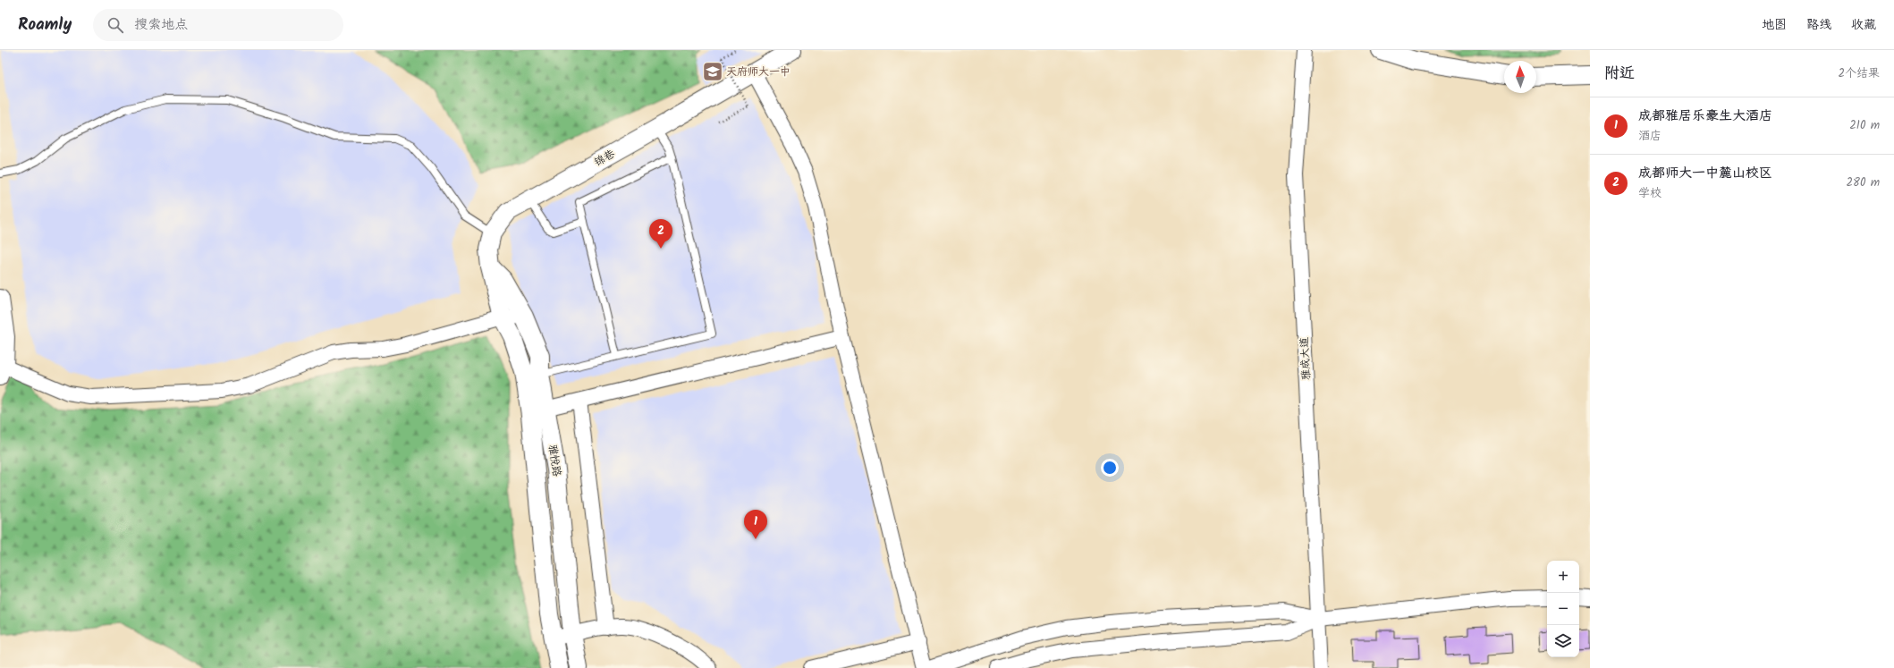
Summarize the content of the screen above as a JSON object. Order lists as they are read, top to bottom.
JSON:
{
  "streets": {
    "street": ["锦巷", "雅成大道", "雅悦路"]
  },
  "crossings": [
    ["锦巷", "雅悦路"]
  ],
  "places": {
    "school or university": ["天府师大一中"]
  },
  "north": "top",
  "page": {
    "header": "Roamly",
    "search": "搜索地点",
    "nav": ["地图", "路线", "收藏"],
    "heading": ["附近", "2个结果"],
    "list": [
      {
        "mark": "1",
        "name": "成都雅居乐豪生大酒店",
        "note": "酒店",
        "value": "210 m"
      },
      {
        "mark": "2",
        "name": "成都师大一中麓山校区",
        "note": "学校",
        "value": "280 m"
      }
    ],
    "pins": ["2", "1"],
    "map_buttons": ["+", "−"]
  }
}
